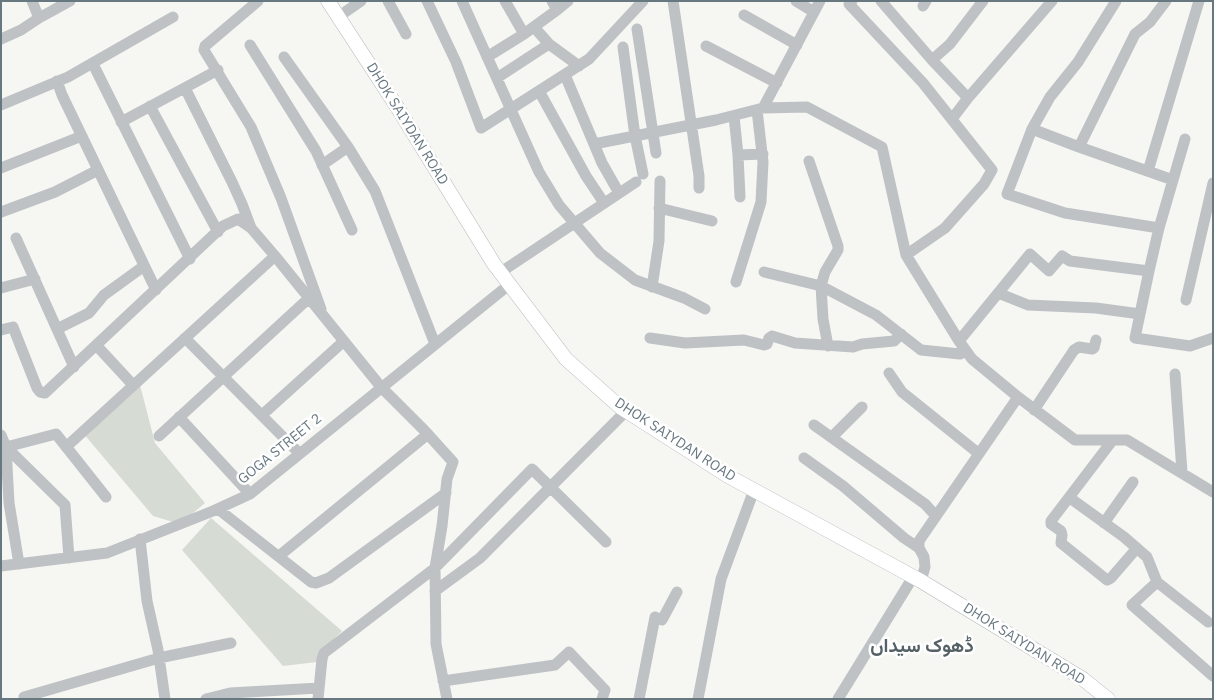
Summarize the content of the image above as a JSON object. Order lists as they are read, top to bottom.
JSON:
{
  "streets": {
    "main road": ["DHOK SAIYDAN ROAD"],
    "street": ["GOGA STREET 2"]
  },
  "crossings": [
    ["DHOK SAIYDAN ROAD", "GOGA STREET 2"]
  ],
  "districts": ["ڈھوک سیداں"]
}
